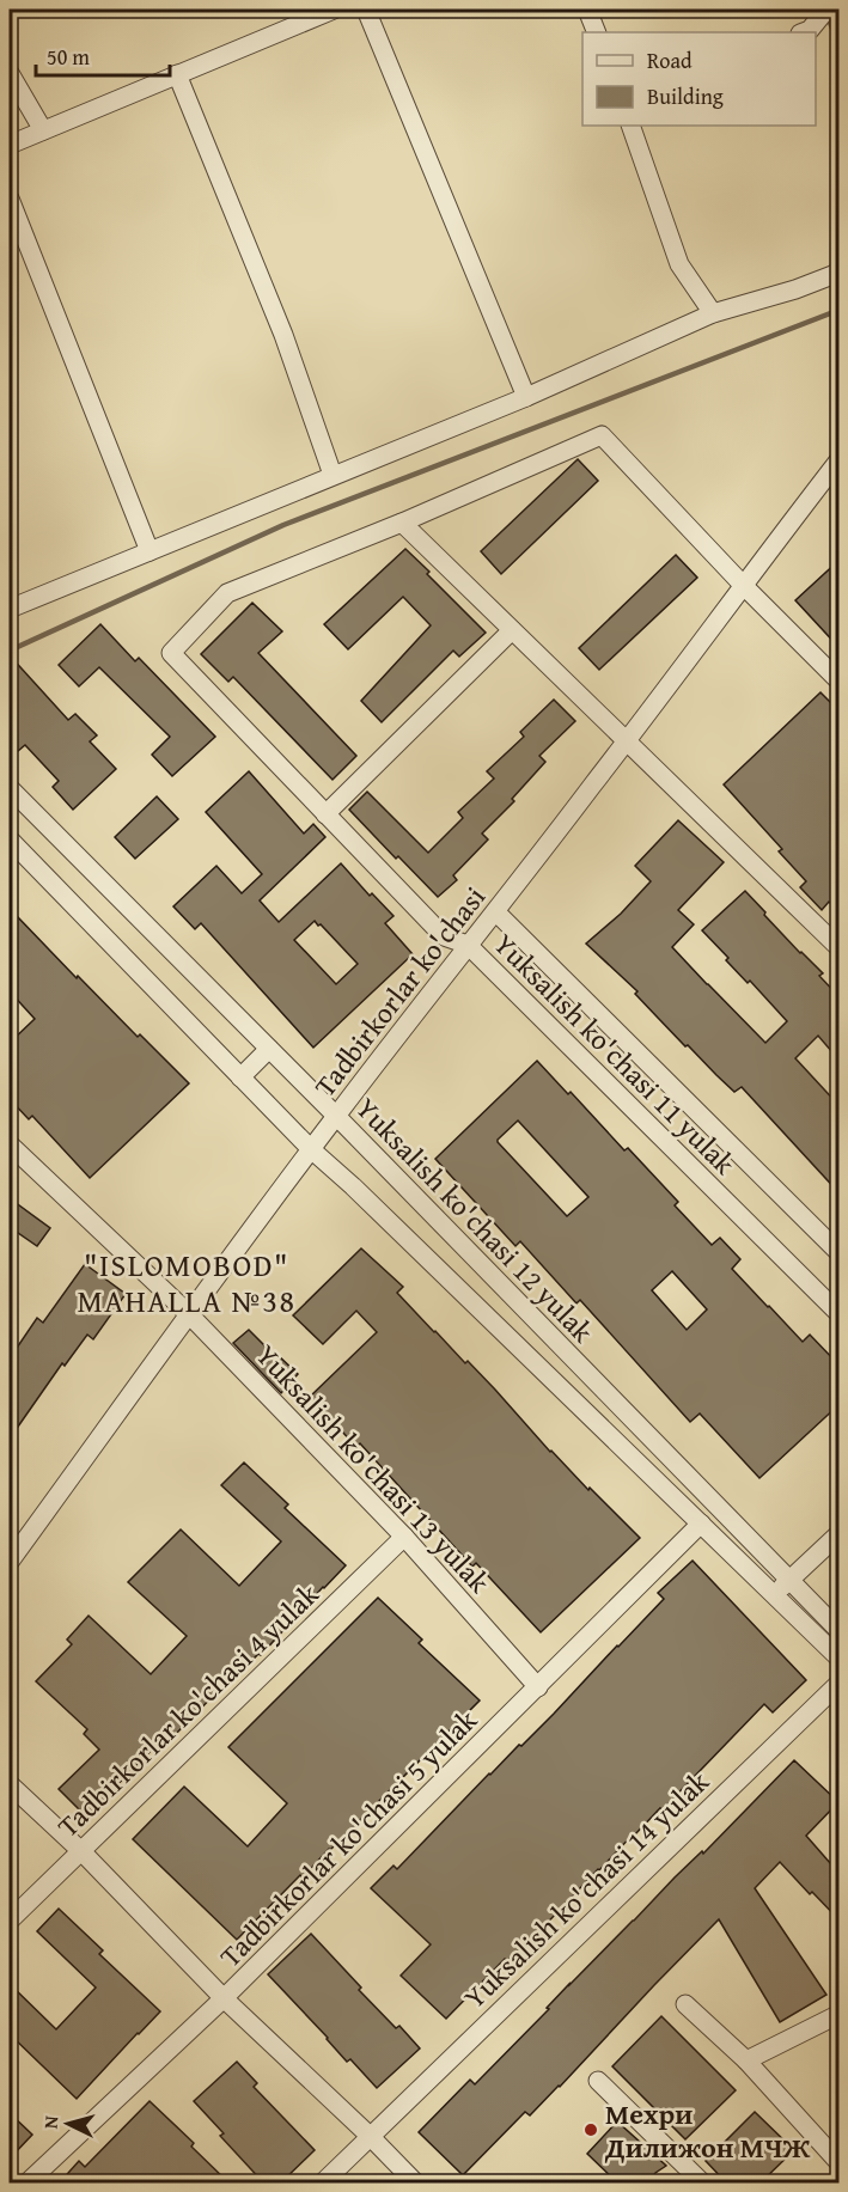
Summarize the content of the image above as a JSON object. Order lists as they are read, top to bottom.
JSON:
{
  "streets": {
    "street": [
      "Tadbirkorlar ko'chasi",
      "Yuksalish ko'chasi 11 yulak",
      "Yuksalish ko'chasi 12 yulak",
      "Yuksalish ko'chasi 13 yulak",
      "Tadbirkorlar ko'chasi 4 yulak",
      "Tadbirkorlar ko'chasi 5 yulak",
      "Yuksalish ko'chasi 14 yulak"
    ]
  },
  "crossings": [
    ["Tadbirkorlar ko'chasi", "Yuksalish ko'chasi 11 yulak"],
    ["Tadbirkorlar ko'chasi", "Yuksalish ko'chasi 12 yulak"],
    ["Tadbirkorlar ko'chasi", "Yuksalish ko'chasi 13 yulak"],
    ["Yuksalish ko'chasi 12 yulak", "Tadbirkorlar ko'chasi 5 yulak"],
    ["Yuksalish ko'chasi 13 yulak", "Tadbirkorlar ko'chasi 4 yulak"],
    ["Yuksalish ko'chasi 13 yulak", "Tadbirkorlar ko'chasi 5 yulak"]
  ],
  "districts": ["\"ISLOMOBOD\" MAHALLA №38"],
  "places": ["Мехри Дилижон МЧЖ"],
  "legend": ["Road", "Building"],
  "scale_bar": "50 m",
  "north": "left"
}
